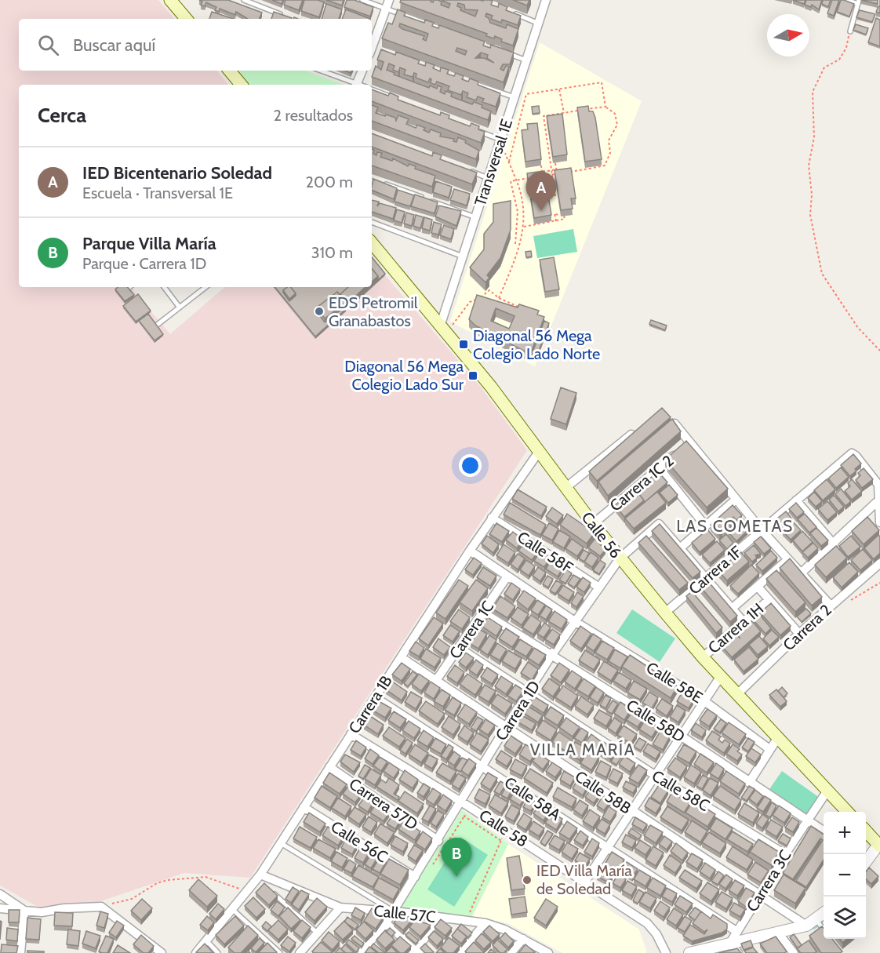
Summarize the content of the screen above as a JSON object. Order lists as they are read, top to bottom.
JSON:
{
  "streets": {
    "main road": ["Calle 56"],
    "street": [
      "Transversal 1E",
      "Carrera 1C 2",
      "Calle 58F",
      "Carrera 1F",
      "Carrera 2",
      "Carrera 1H",
      "Carrera 1C",
      "Calle 58E",
      "Carrera 1B",
      "Carrera 1D",
      "Calle 58D",
      "Calle 58C",
      "Calle 58B",
      "Calle 58A",
      "Carrera 57D",
      "Calle 58",
      "Calle 56C",
      "Carrera 3C",
      "Calle 57C"
    ]
  },
  "crossings": [
    ["Transversal 1E", "Calle 56"],
    ["Carrera 1C 2", "Calle 56"],
    ["Calle 56", "Carrera 1F"],
    ["Calle 56", "Carrera 2"],
    ["Calle 56", "Carrera 1H"],
    ["Calle 56", "Carrera 1B"],
    ["Calle 56", "Carrera 1D"],
    ["Calle 56", "Carrera 3C"],
    ["Calle 58F", "Carrera 1B"],
    ["Calle 58F", "Carrera 1D"],
    ["Carrera 1C", "Calle 58D"],
    ["Carrera 1C", "Calle 58C"],
    ["Carrera 1C", "Calle 58B"],
    ["Calle 58E", "Carrera 1D"],
    ["Carrera 1B", "Calle 58B"],
    ["Carrera 1B", "Calle 58A"],
    ["Carrera 1B", "Carrera 57D"],
    ["Carrera 1B", "Calle 58"],
    ["Carrera 1B", "Calle 56C"],
    ["Carrera 1B", "Calle 57C"],
    ["Carrera 1D", "Calle 58D"],
    ["Carrera 1D", "Calle 58C"],
    ["Carrera 1D", "Calle 58B"],
    ["Carrera 1D", "Calle 58A"],
    ["Carrera 1D", "Carrera 57D"],
    ["Carrera 1D", "Calle 58"],
    ["Carrera 1D", "Calle 56C"],
    ["Carrera 1D", "Calle 57C"],
    ["Calle 58D", "Carrera 3C"],
    ["Calle 58C", "Carrera 3C"],
    ["Calle 58B", "Carrera 3C"],
    ["Calle 58A", "Carrera 3C"]
  ],
  "districts": ["LAS COMETAS", "VILLA MARÍA"],
  "places": {
    "other": ["EDS Petromil Granabastos", "IED Villa María de Soledad"],
    "transit": ["Diagonal 56 Mega Colegio Lado Norte", "Diagonal 56 Mega Colegio Lado Sur"]
  },
  "north": "right",
  "page": {
    "search": "Buscar aquí",
    "heading": ["Cerca", "2 resultados"],
    "list": [
      {
        "mark": "A",
        "name": "IED Bicentenario Soledad",
        "note": "Escuela · Transversal 1E",
        "value": "200 m"
      },
      {
        "mark": "B",
        "name": "Parque Villa María",
        "note": "Parque · Carrera 1D",
        "value": "310 m"
      }
    ],
    "pins": ["A", "B"],
    "map_buttons": ["+", "−"]
  }
}
